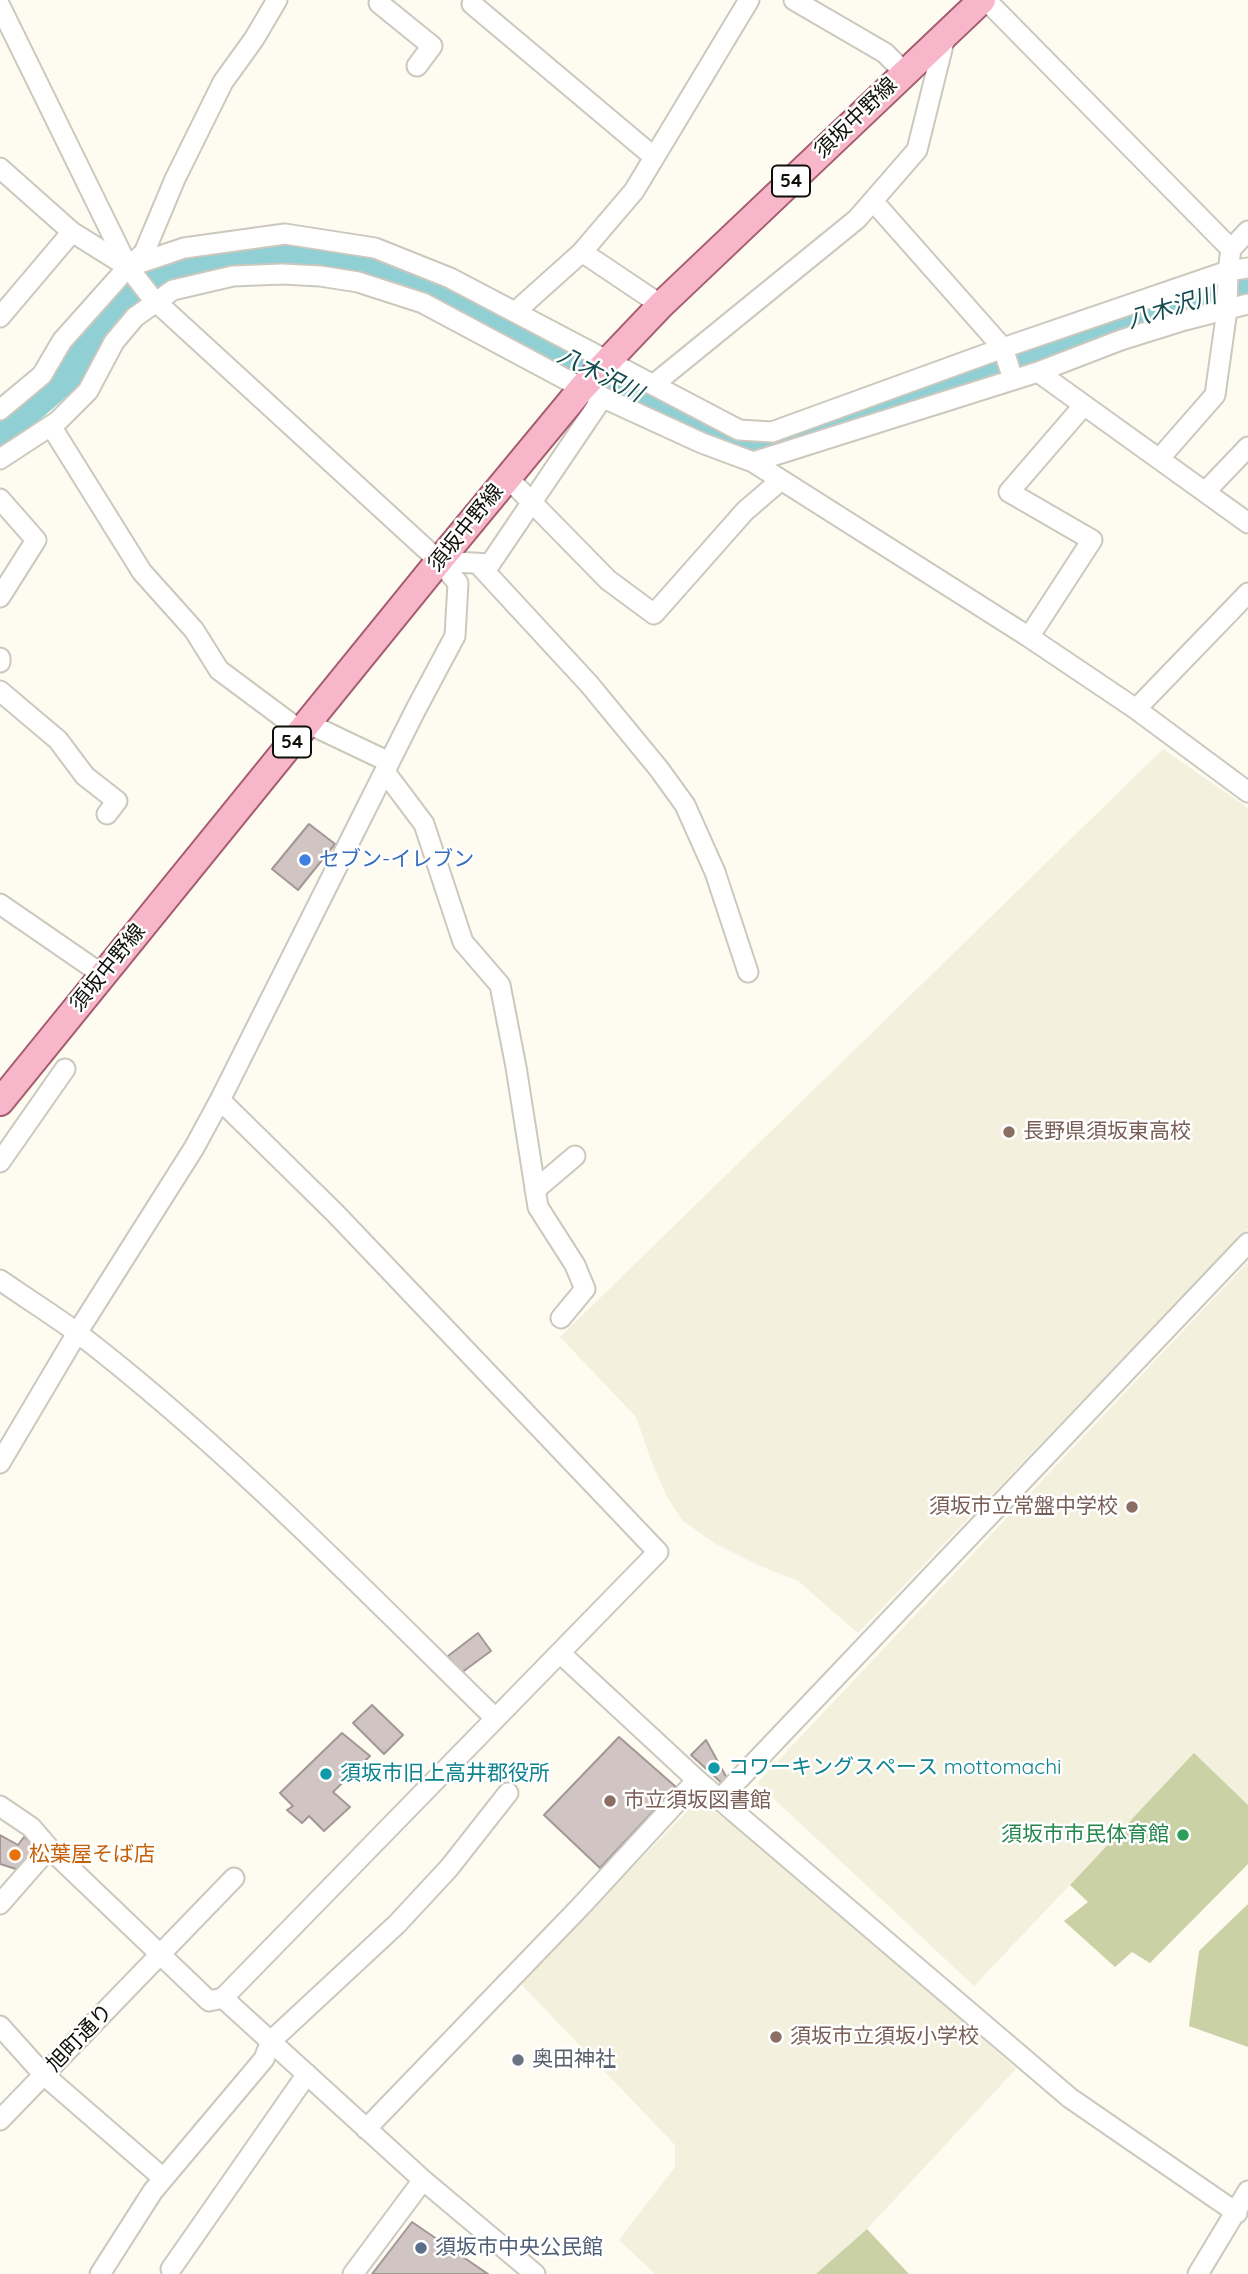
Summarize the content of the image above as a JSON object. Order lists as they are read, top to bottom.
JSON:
{
  "streets": {
    "main road": ["須坂中野線", "54"],
    "street": ["旭町通り"]
  },
  "water": ["八木沢川"],
  "places": [
    "セブン-イレブン",
    "長野県須坂東高校",
    "須坂市立常盤中学校",
    "コワーキングスペース mottomachi",
    "須坂市旧上高井郡役所",
    "市立須坂図書館",
    "須坂市市民体育館",
    "松葉屋そば店",
    "須坂市立須坂小学校",
    "奥田神社",
    "須坂市中央公民館"
  ]
}
